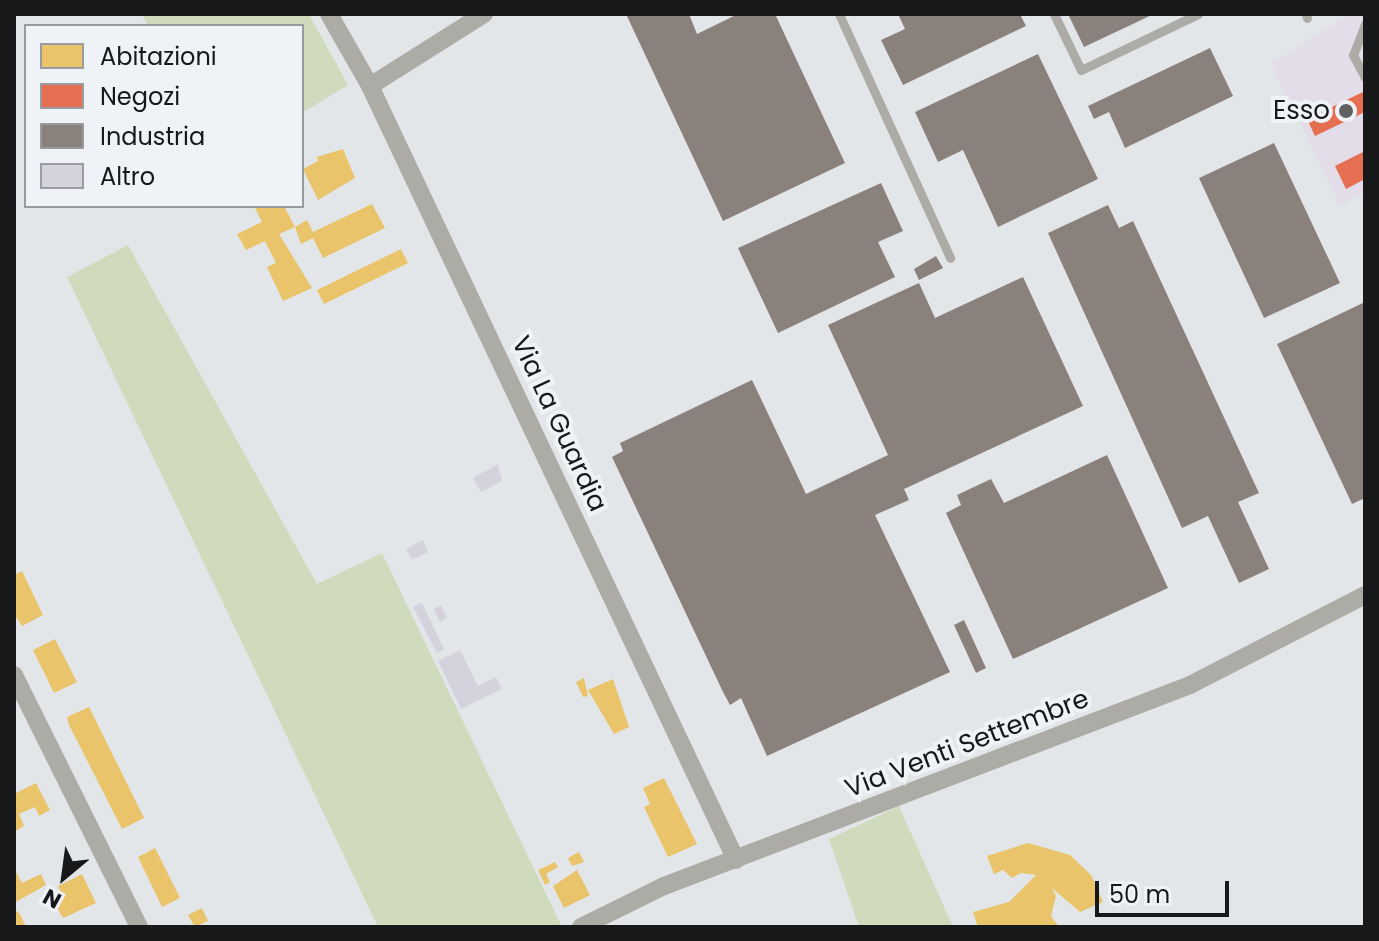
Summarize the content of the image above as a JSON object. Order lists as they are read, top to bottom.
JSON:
{
  "streets": {
    "street": ["Via La Guardia", "Via Venti Settembre"]
  },
  "crossings": [
    ["Via La Guardia", "Via Venti Settembre"]
  ],
  "places": ["Esso"],
  "legend": [
    "Abitazioni",
    "Negozi",
    "Industria",
    "Altro"
  ],
  "scale_bar": "50 m",
  "north": "bottom left"
}
